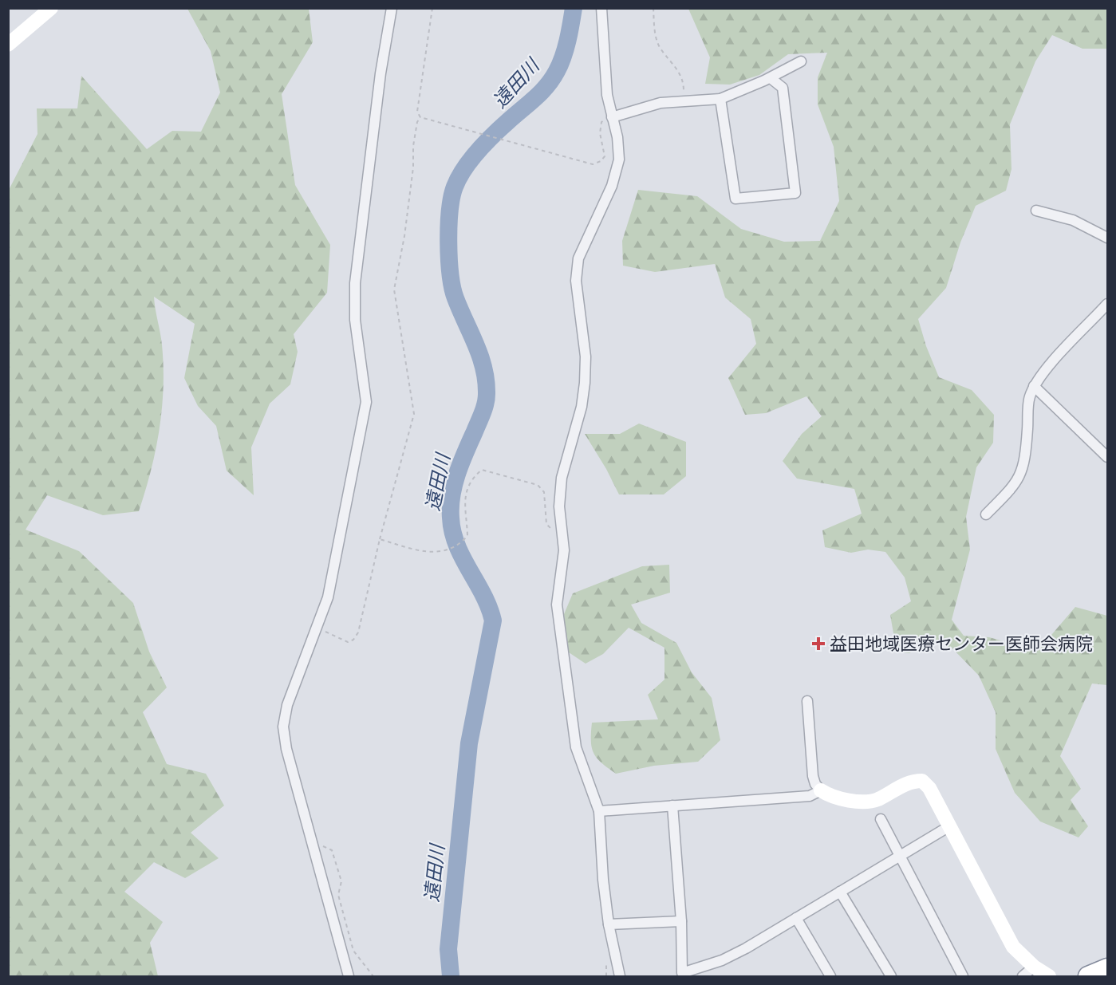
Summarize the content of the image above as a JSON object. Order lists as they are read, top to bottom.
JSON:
{
  "water": ["遠田川"],
  "places": {
    "health": ["益田地域医療センター医師会病院"]
  }
}
